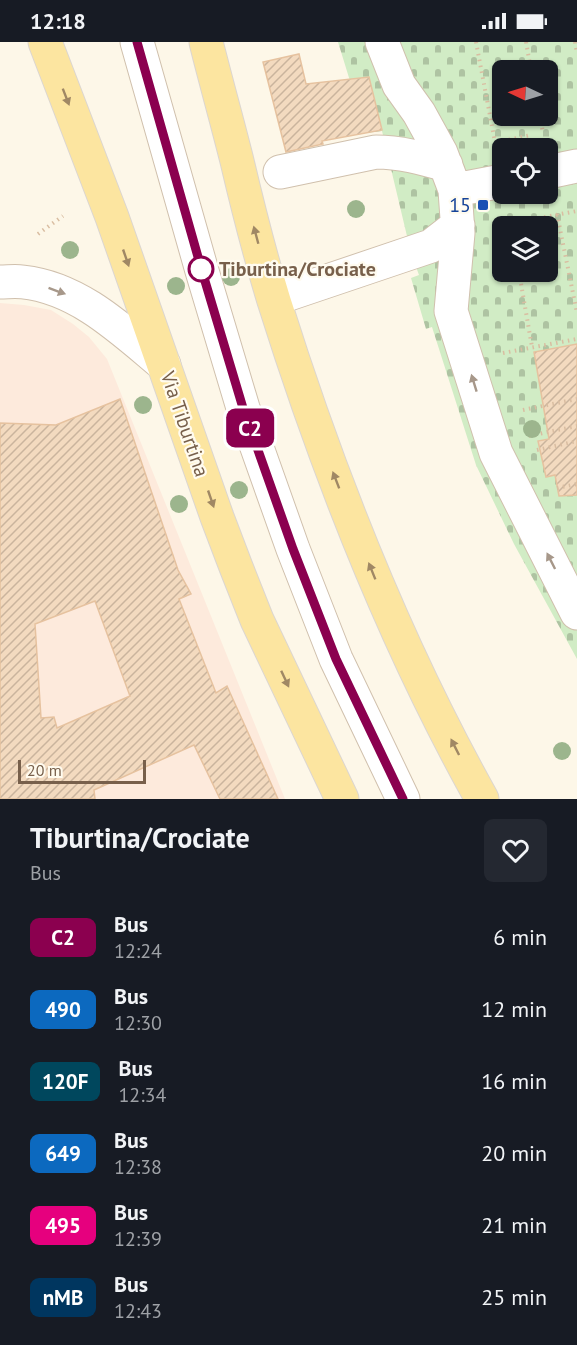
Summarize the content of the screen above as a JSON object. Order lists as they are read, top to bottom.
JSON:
{
  "streets": {
    "main road": ["Via Tiburtina"]
  },
  "places": {
    "transit": ["15"],
    "other": ["Tiburtina/Crociate"]
  },
  "lines": ["bus line C2"],
  "scale_bar": "20 m",
  "north": "left",
  "page": {
    "status": "12:18",
    "on_map": "C2",
    "scale": "20 m",
    "heading": ["Tiburtina/Crociate", "Bus"],
    "list": [
      {
        "mark": "C2",
        "name": "Bus",
        "note": "12:24",
        "value": "6 min"
      },
      {
        "mark": "490",
        "name": "Bus",
        "note": "12:30",
        "value": "12 min"
      },
      {
        "mark": "120F",
        "name": "Bus",
        "note": "12:34",
        "value": "16 min"
      },
      {
        "mark": "649",
        "name": "Bus",
        "note": "12:38",
        "value": "20 min"
      },
      {
        "mark": "495",
        "name": "Bus",
        "note": "12:39",
        "value": "21 min"
      },
      {
        "mark": "nMB",
        "name": "Bus",
        "note": "12:43",
        "value": "25 min"
      }
    ]
  }
}
